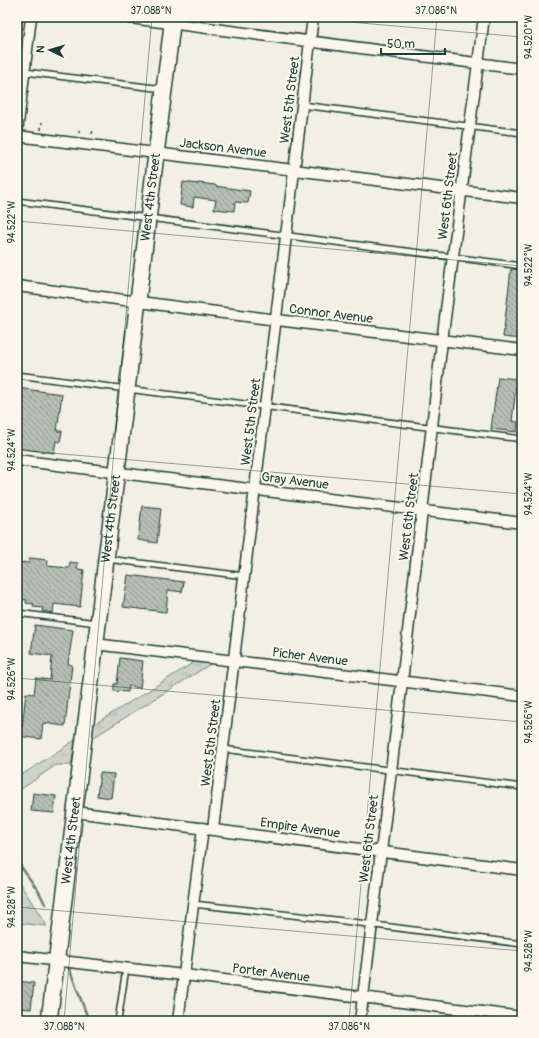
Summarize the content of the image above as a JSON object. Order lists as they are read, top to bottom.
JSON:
{
  "streets": {
    "street": [
      "West 5th Street",
      "Jackson Avenue",
      "West 6th Street",
      "West 4th Street",
      "Connor Avenue",
      "Gray Avenue",
      "Picher Avenue",
      "Empire Avenue",
      "Porter Avenue"
    ]
  },
  "crossings": [
    ["West 5th Street", "Jackson Avenue"],
    ["West 5th Street", "Connor Avenue"],
    ["West 5th Street", "Gray Avenue"],
    ["West 5th Street", "Picher Avenue"],
    ["West 5th Street", "Empire Avenue"],
    ["Jackson Avenue", "West 6th Street"],
    ["Jackson Avenue", "West 4th Street"],
    ["West 6th Street", "Connor Avenue"],
    ["West 6th Street", "Gray Avenue"],
    ["West 6th Street", "Picher Avenue"],
    ["West 6th Street", "Empire Avenue"],
    ["West 6th Street", "Porter Avenue"],
    ["West 4th Street", "Connor Avenue"],
    ["West 4th Street", "Gray Avenue"],
    ["West 4th Street", "Picher Avenue"],
    ["West 4th Street", "Empire Avenue"],
    ["West 4th Street", "Porter Avenue"]
  ],
  "scale_bar": "50 m",
  "north": "left",
  "coordinates": [
    "37.088°N",
    "37.086°N",
    "94.520°W",
    "94.522°W",
    "94.524°W",
    "94.526°W",
    "94.528°W"
  ]
}
